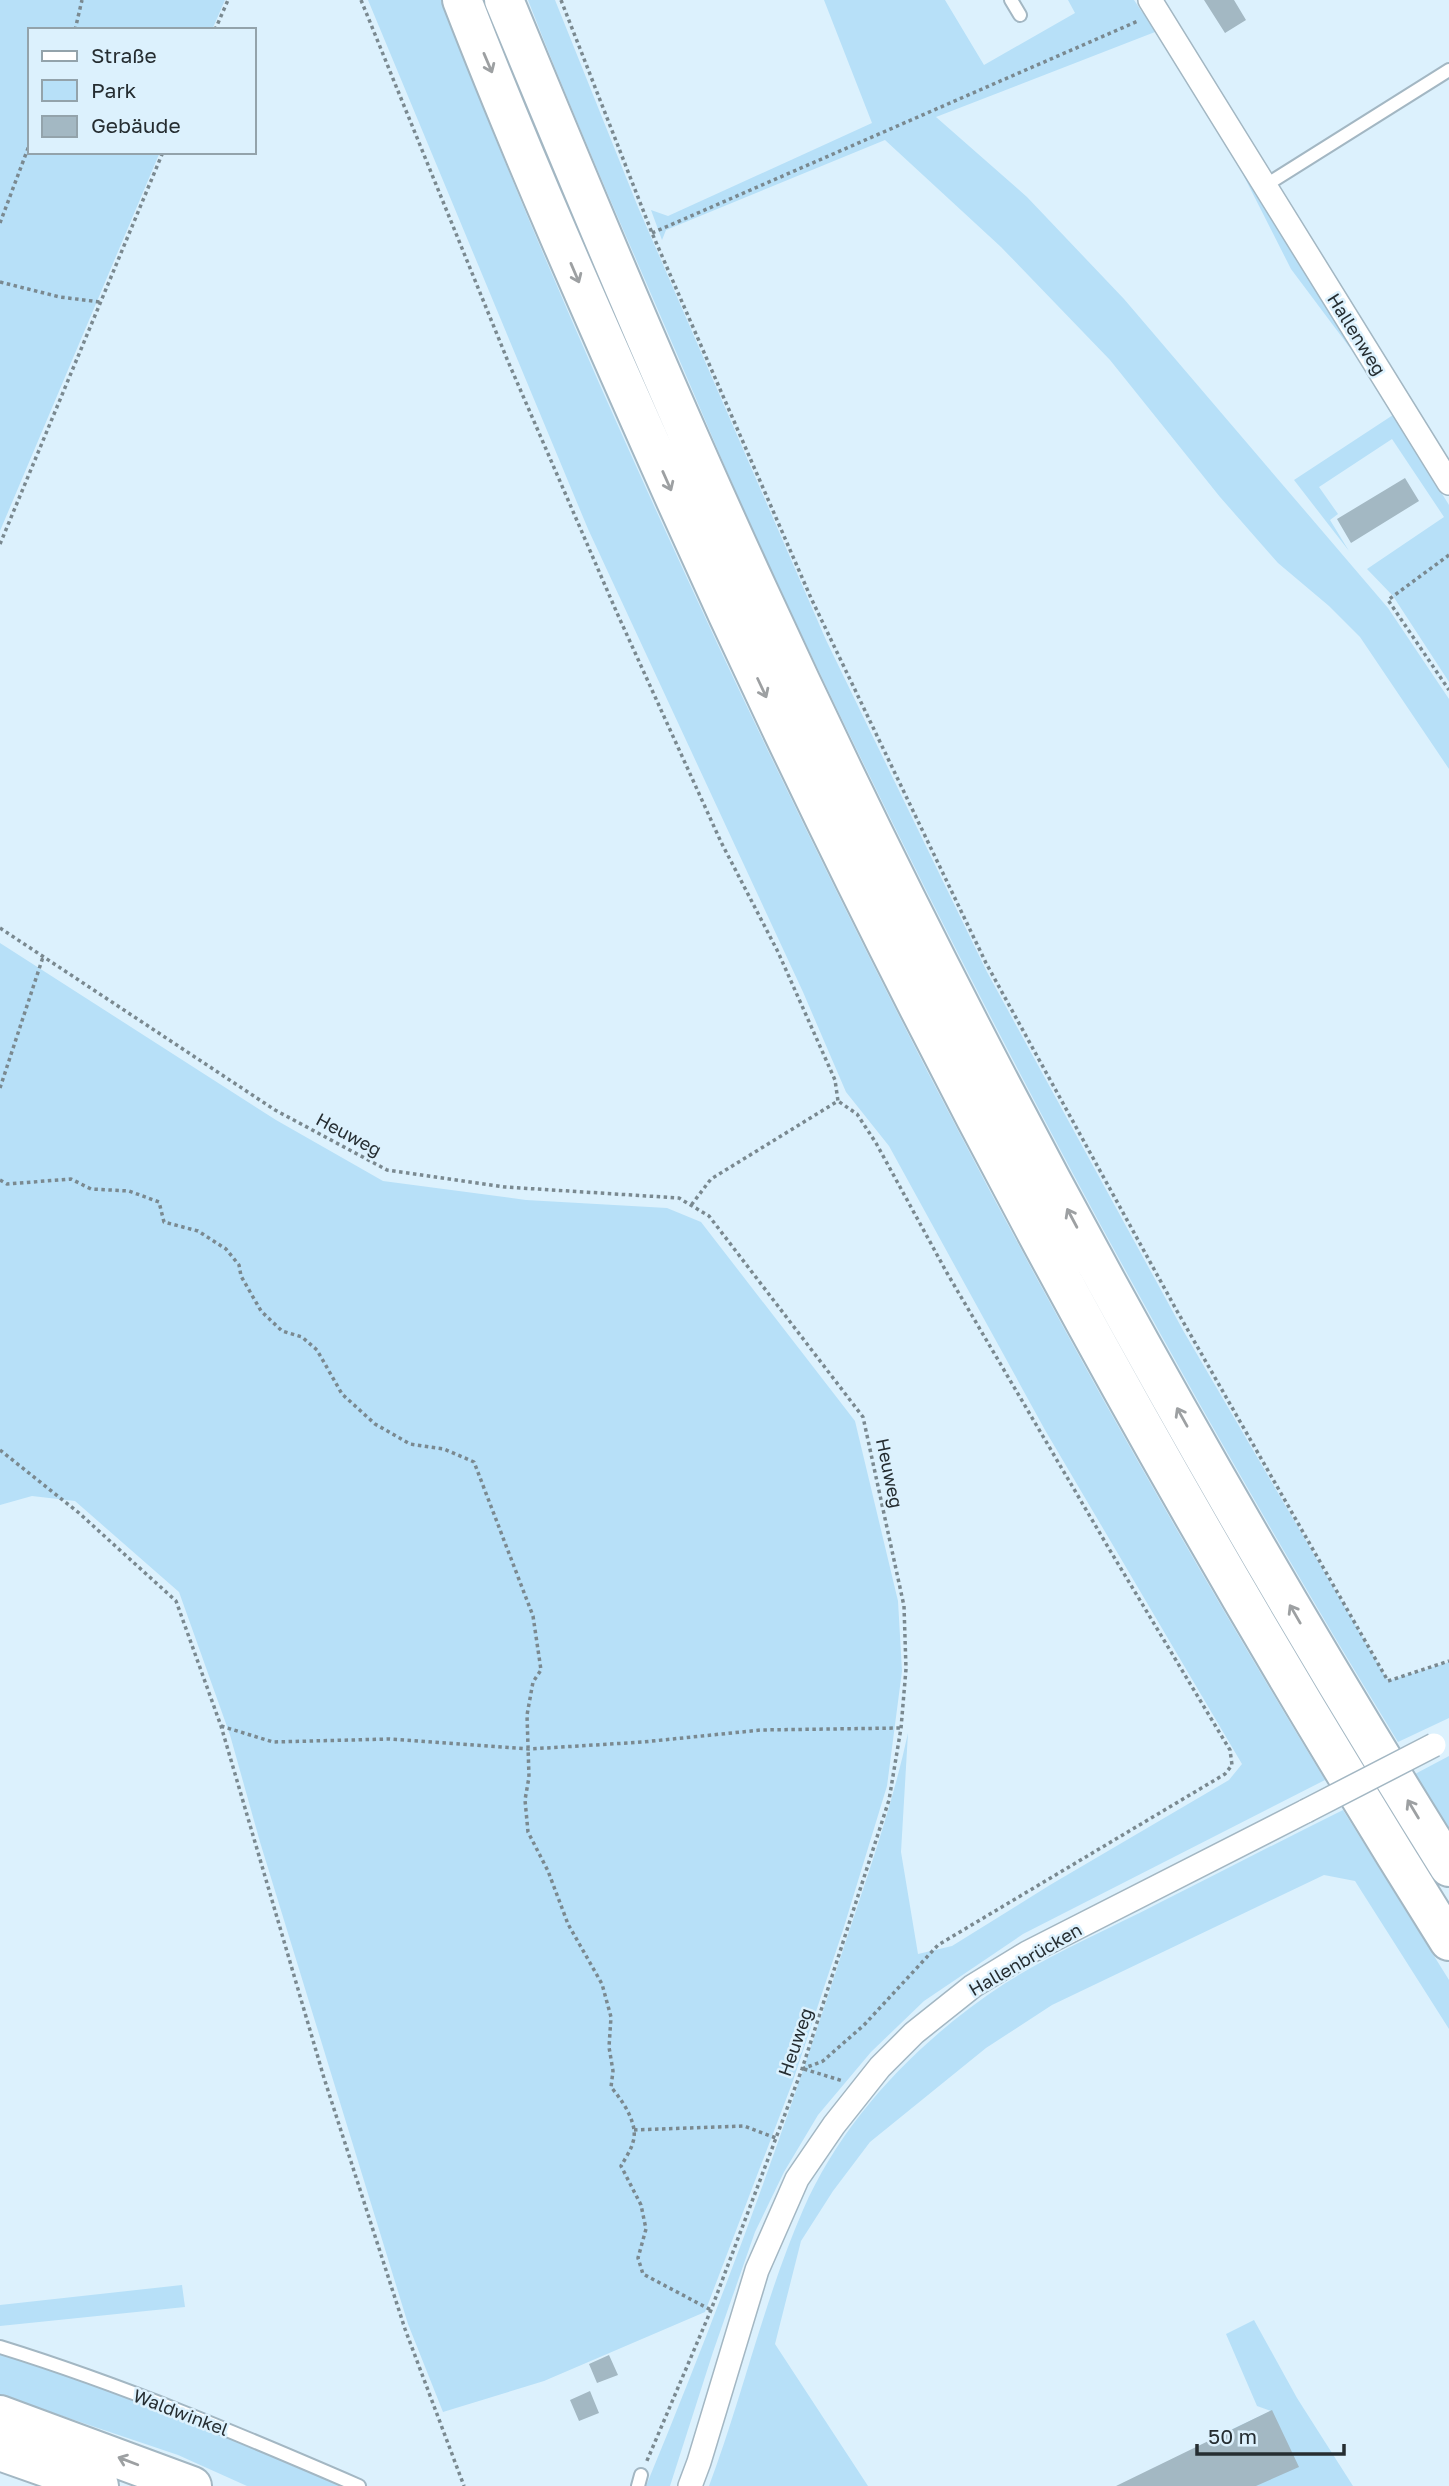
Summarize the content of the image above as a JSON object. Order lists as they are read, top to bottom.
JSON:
{
  "streets": {
    "street": ["Hallenweg", "Hallenbrücken"],
    "lane": ["Waldwinkel"],
    "path": ["Heuweg"]
  },
  "legend": ["Straße", "Park", "Gebäude"],
  "scale_bar": "50 m"
}
